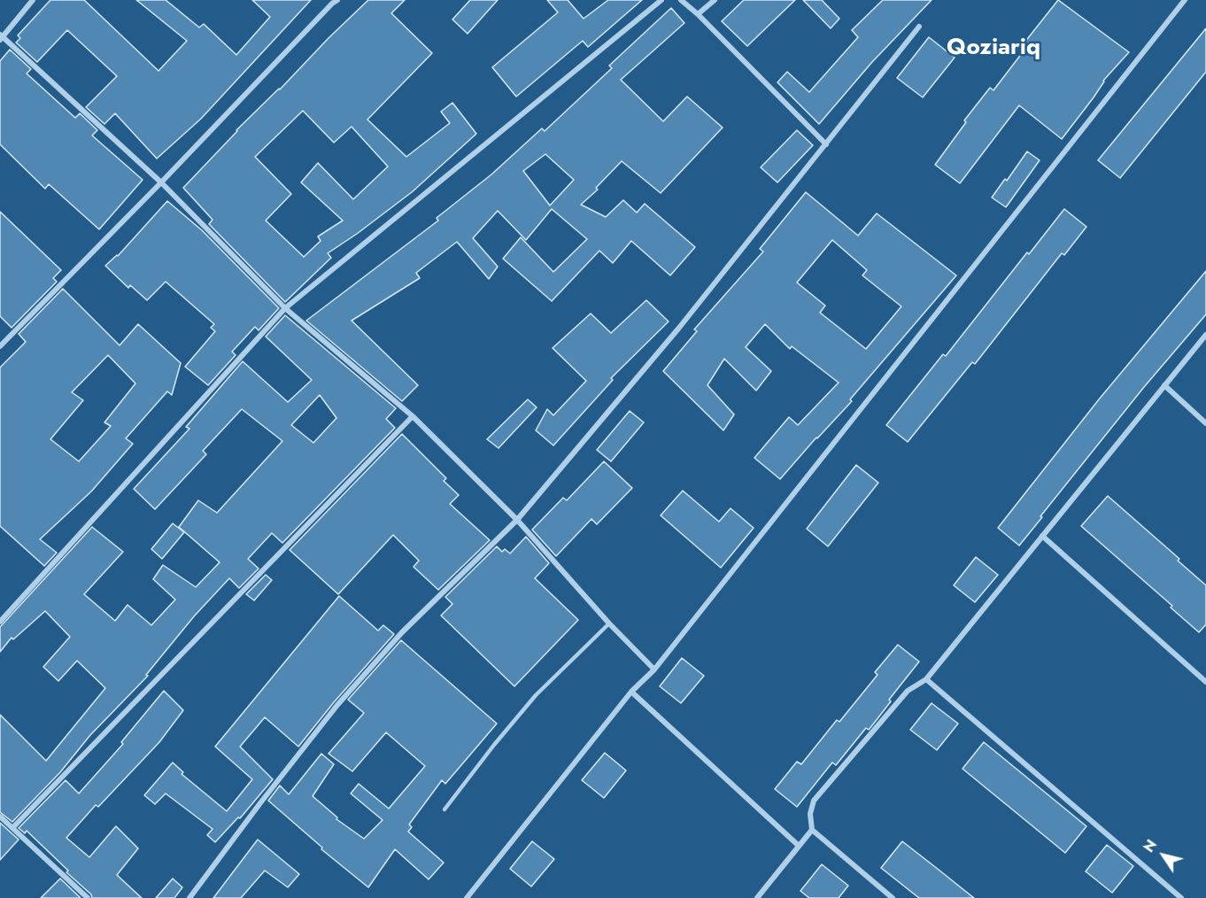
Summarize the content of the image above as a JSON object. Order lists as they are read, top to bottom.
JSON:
{
  "districts": ["Qoziariq"],
  "north": "top left"
}
